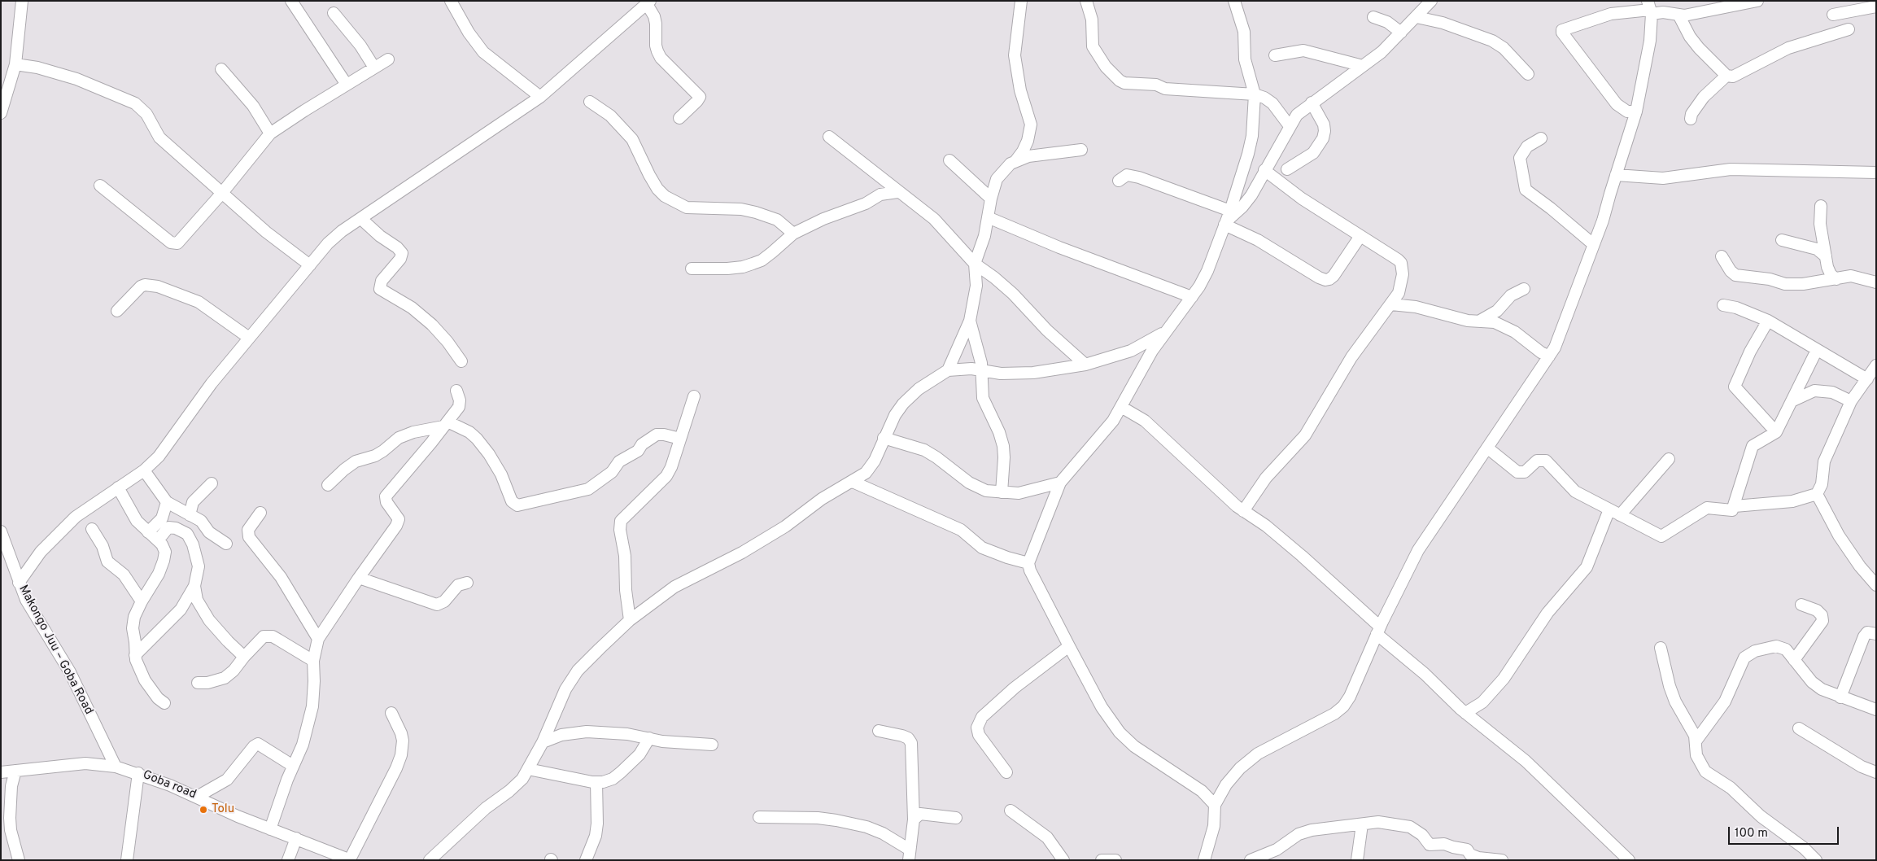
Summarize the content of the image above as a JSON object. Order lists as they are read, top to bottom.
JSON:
{
  "streets": {
    "street": ["Makongo Juu – Goba Road", "Goba road"]
  },
  "crossings": [
    ["Makongo Juu – Goba Road", "Goba road"]
  ],
  "places": ["Tolu"],
  "scale_bar": "100 m"
}
